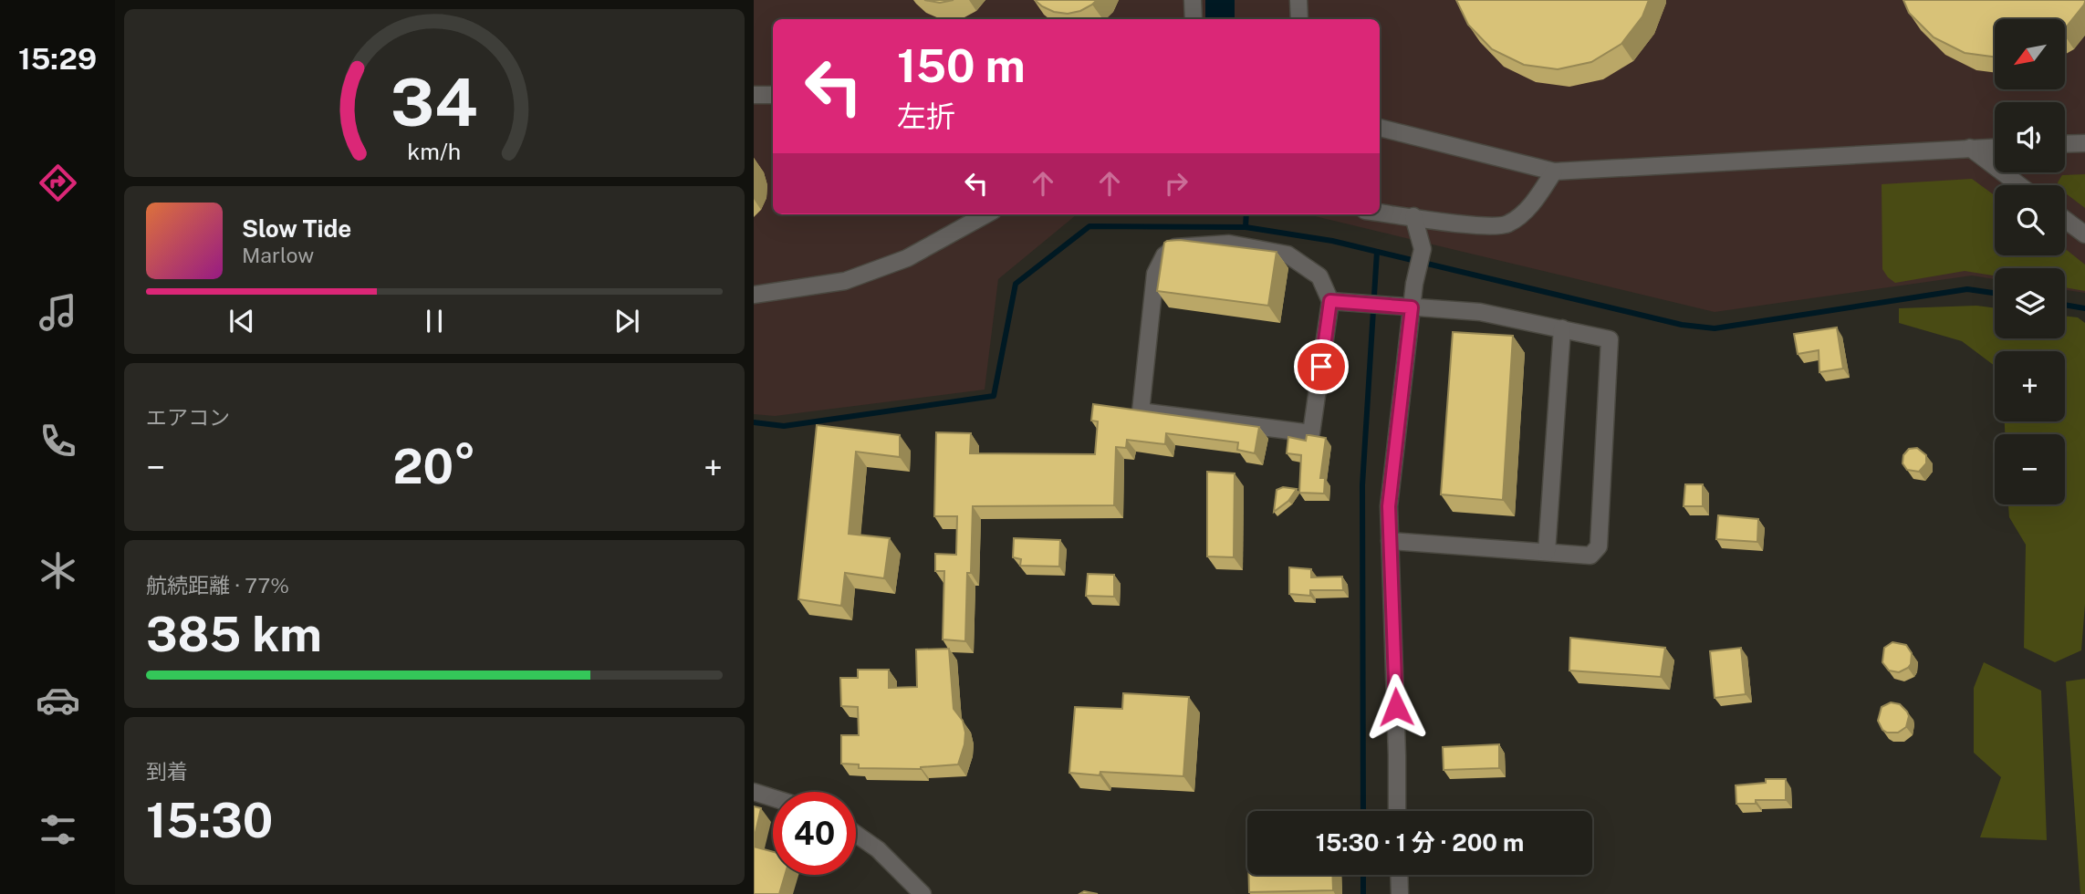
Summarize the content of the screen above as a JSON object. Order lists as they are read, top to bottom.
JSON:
{
  "north": "bottom left",
  "page": {
    "tabs": "15:29",
    "map_buttons": ["+", "−"],
    "turn": ["150 m", "左折"],
    "song": ["Slow Tide", "Marlow"],
    "tile": [
      "エアコン",
      ["航続距離 · 77%", "385 km"],
      ["到着", "15:30"]
    ],
    "heat": ["−", "20°", "+"],
    "limit": "40",
    "trip": "15:30 · 1 分 · 200 m",
    "gauge": ["34", "km/h"]
  }
}
